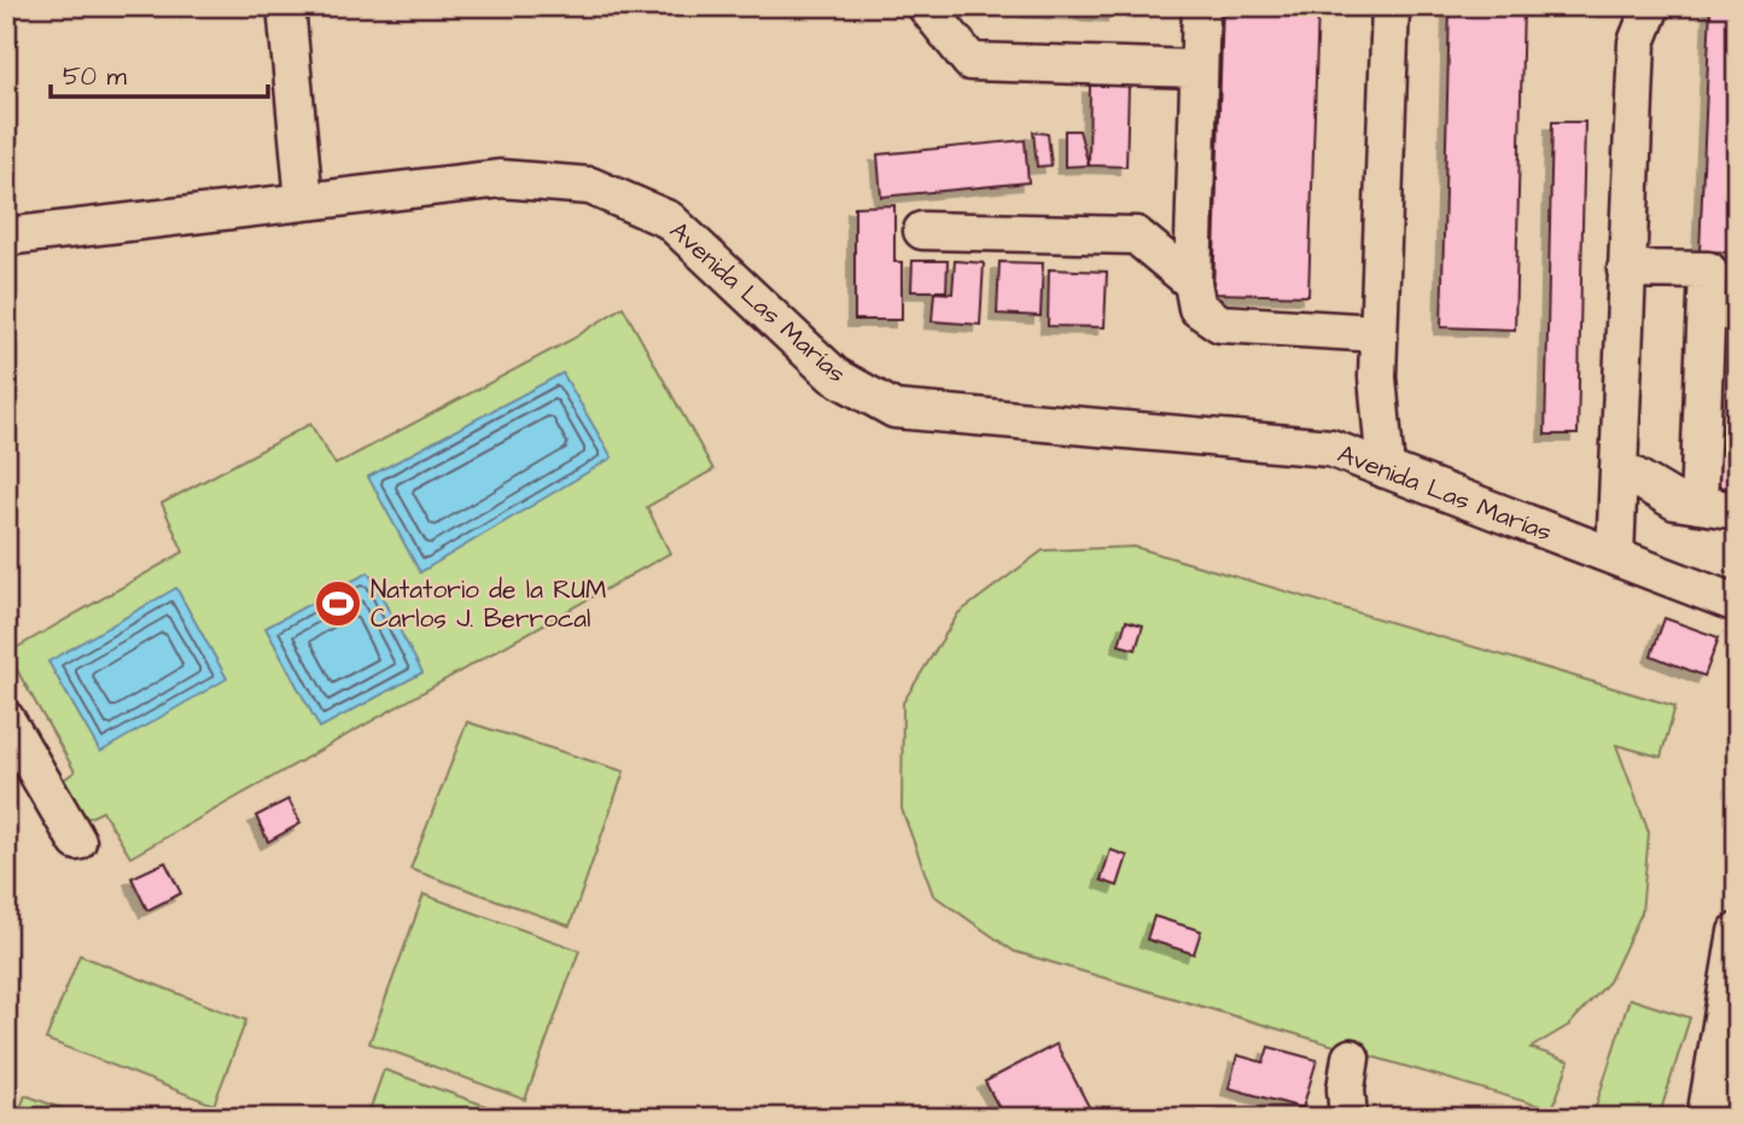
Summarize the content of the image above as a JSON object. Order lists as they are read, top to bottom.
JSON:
{
  "streets": {
    "street": ["Avenida Las Marías"]
  },
  "places": {
    "sports": ["Natatorio de la RUM Carlos J. Berrocal"]
  },
  "scale_bar": "50 m"
}
